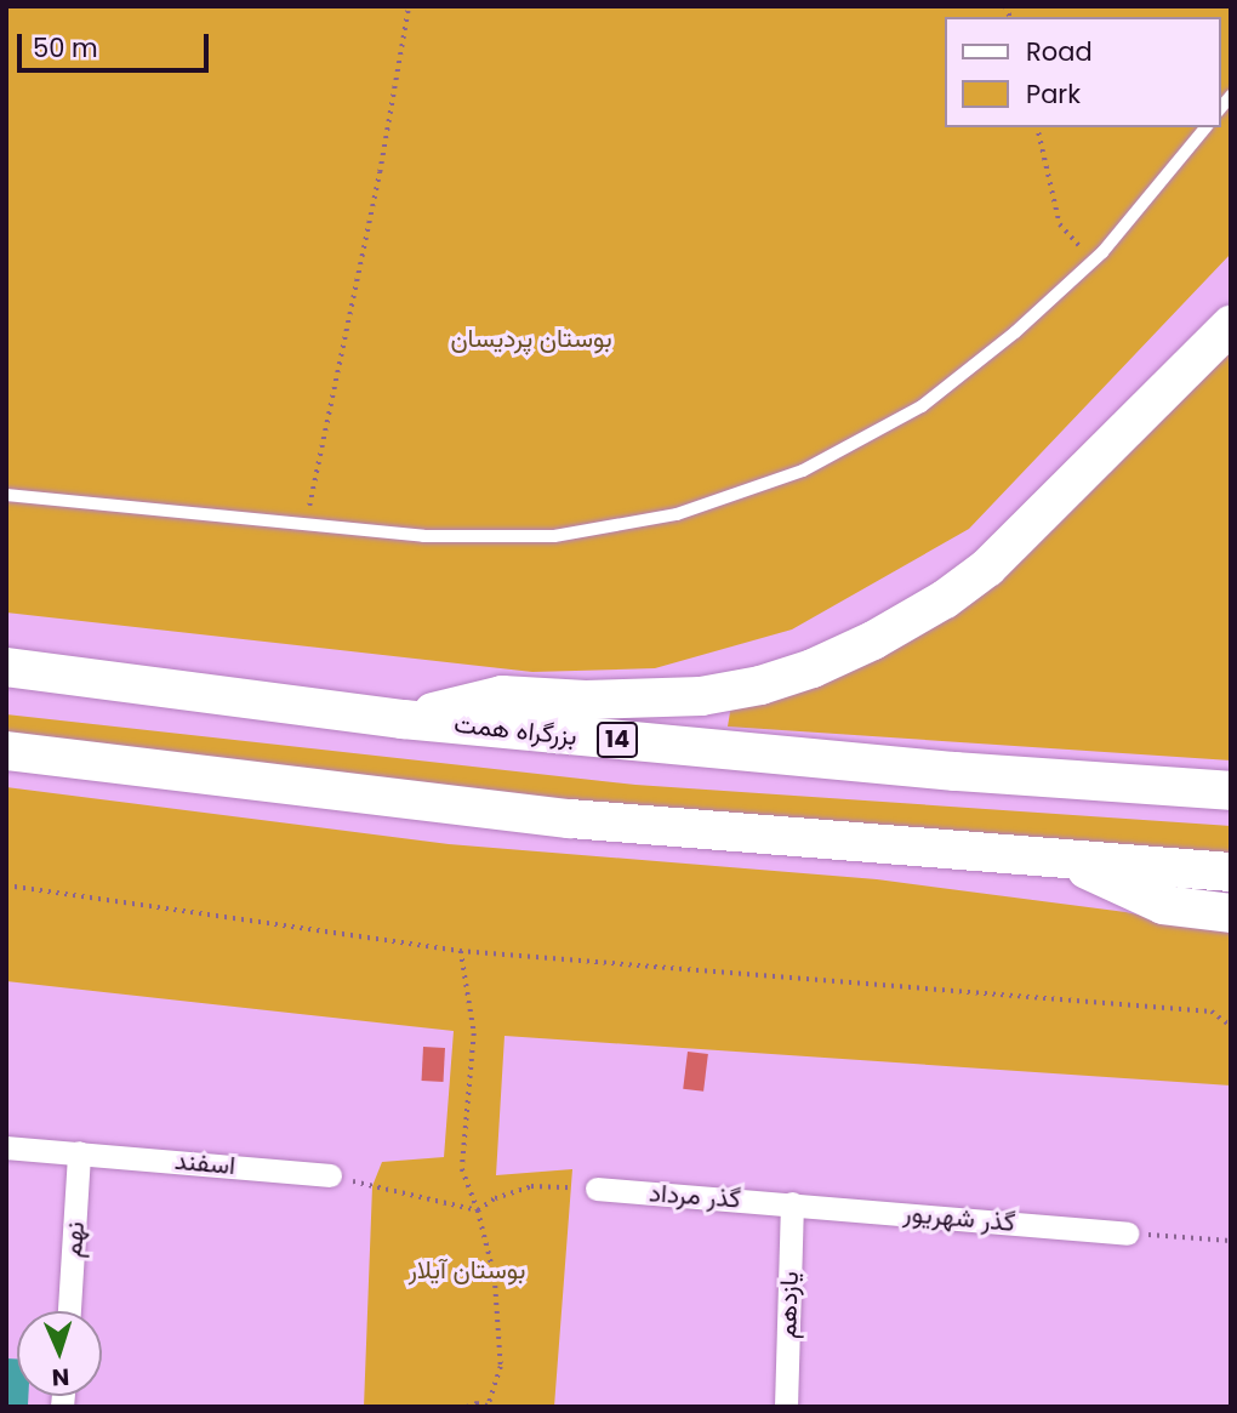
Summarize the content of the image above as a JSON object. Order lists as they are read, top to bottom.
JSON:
{
  "streets": {
    "highway": ["بزرگراه همت", "14"],
    "street": [
      "اسفند",
      "گذر مرداد",
      "گذر شهریور",
      "نهم",
      "یازدهم"
    ]
  },
  "crossings": [
    ["اسفند", "نهم"],
    ["گذر مرداد", "گذر شهریور"],
    ["گذر مرداد", "یازدهم"],
    ["گذر شهریور", "یازدهم"]
  ],
  "parks": ["بوستان پردیسان", "بوستان آیلار"],
  "legend": ["Road", "Park"],
  "scale_bar": "50 m",
  "north": "bottom"
}
